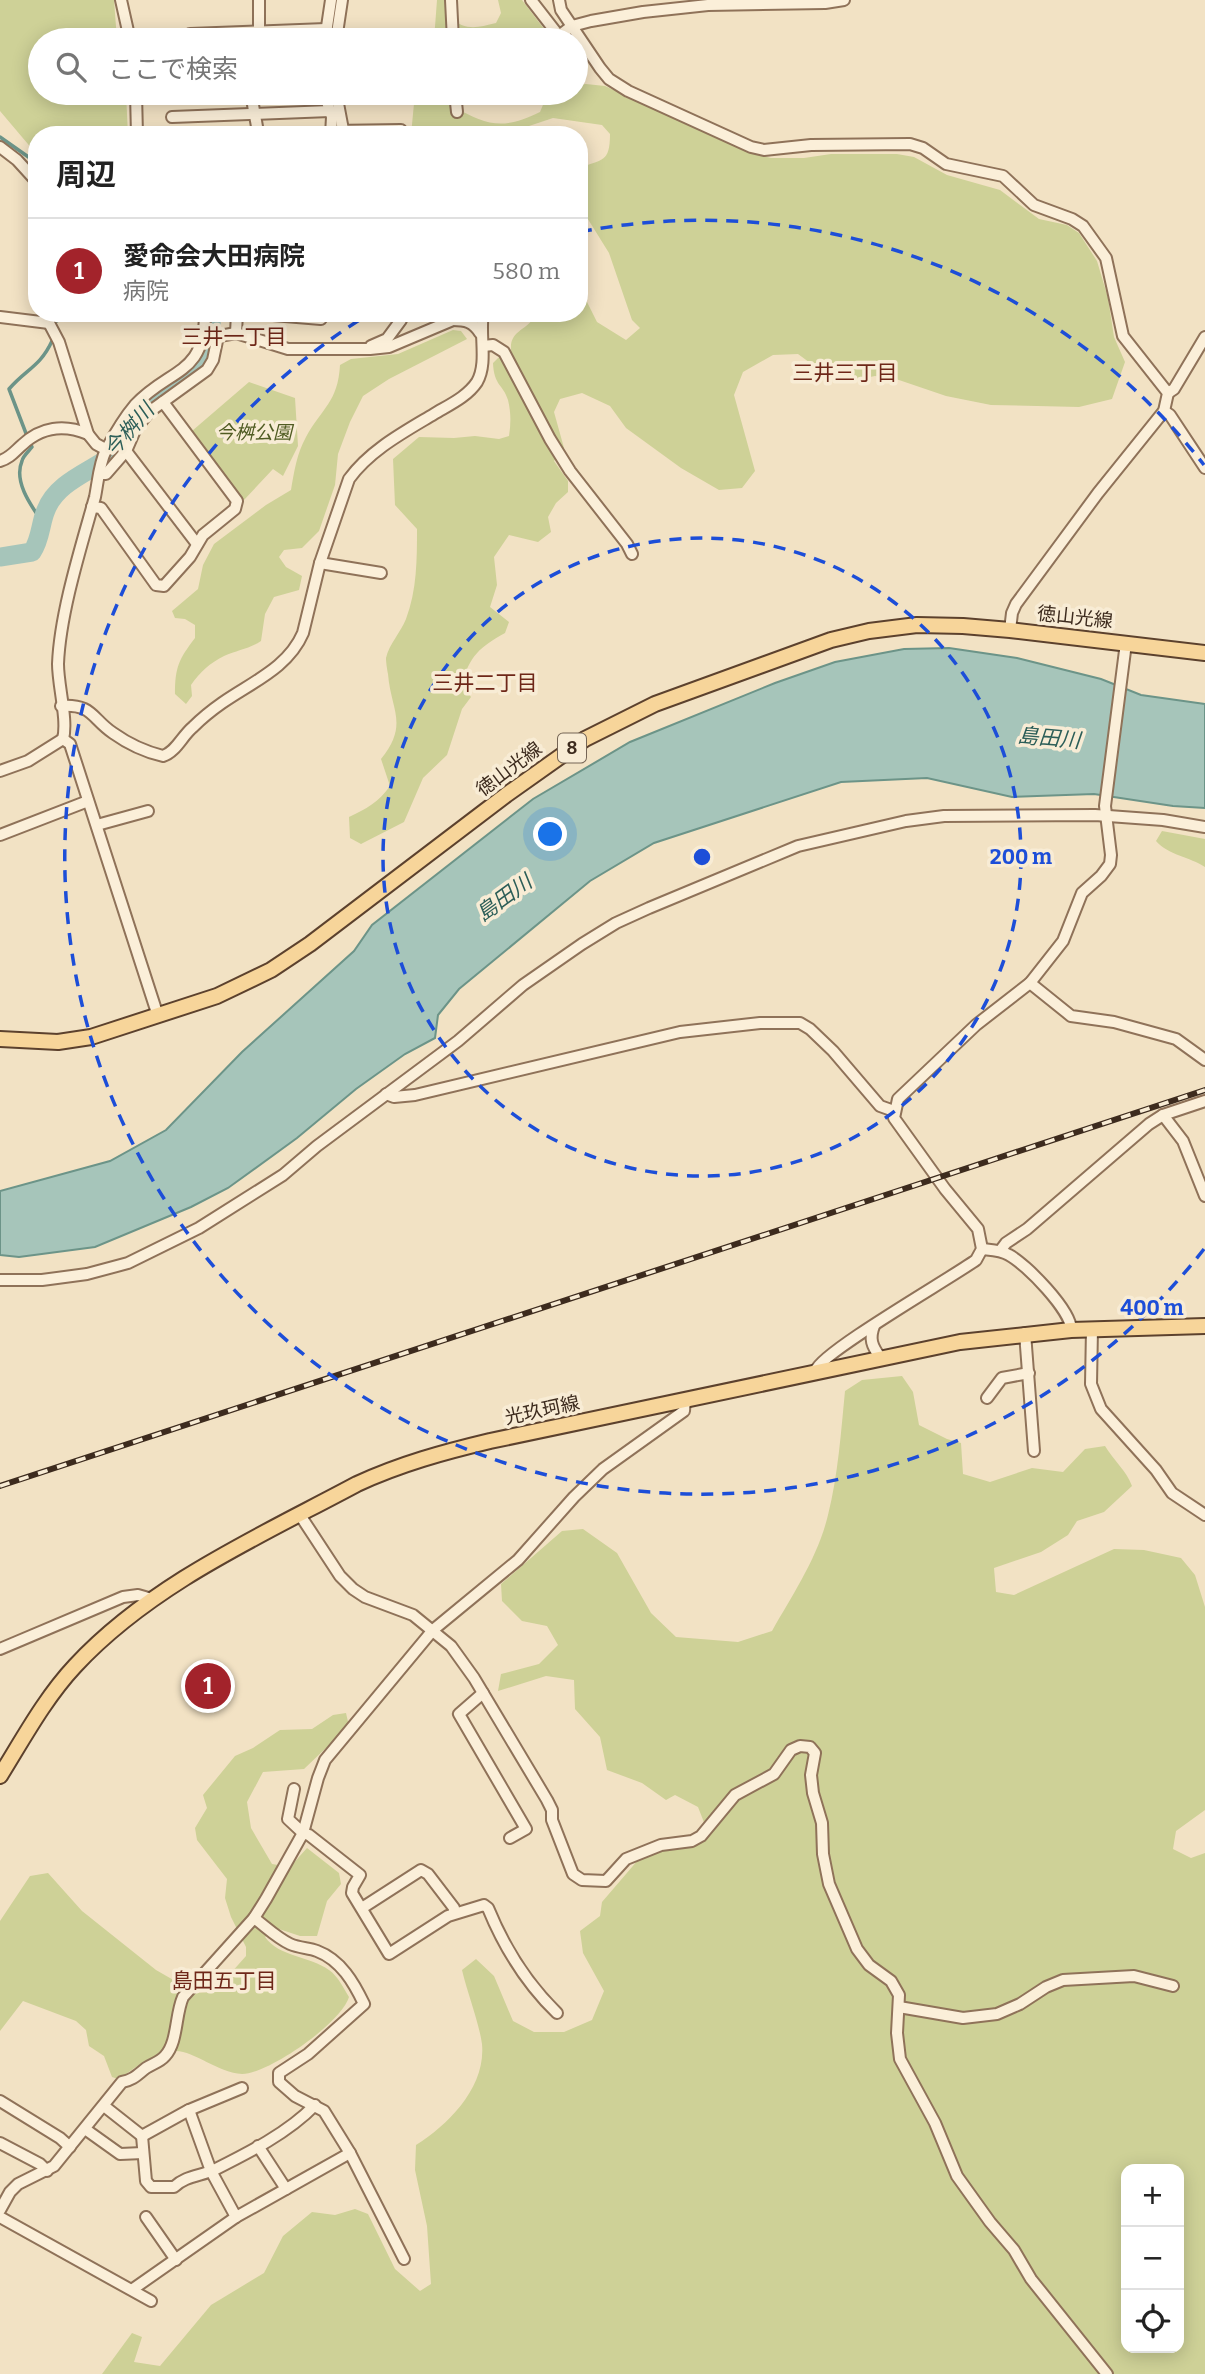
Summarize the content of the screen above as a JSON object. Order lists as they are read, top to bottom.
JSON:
{
  "streets": {
    "main road": ["徳山光線", "8", "光玖珂線"]
  },
  "districts": [
    "三井一丁目",
    "三井三丁目",
    "三井二丁目",
    "島田五丁目"
  ],
  "water": ["今桝川", "島田川"],
  "parks": ["今桝公園"],
  "page": {
    "search": "ここで検索",
    "heading": "周辺",
    "list": [
      {
        "mark": "1",
        "name": "愛命会大田病院",
        "note": "病院",
        "value": "580 m"
      }
    ],
    "pins": "1",
    "map_buttons": ["+", "−"]
  },
  "rings": ["200 m", "400 m"]
}
